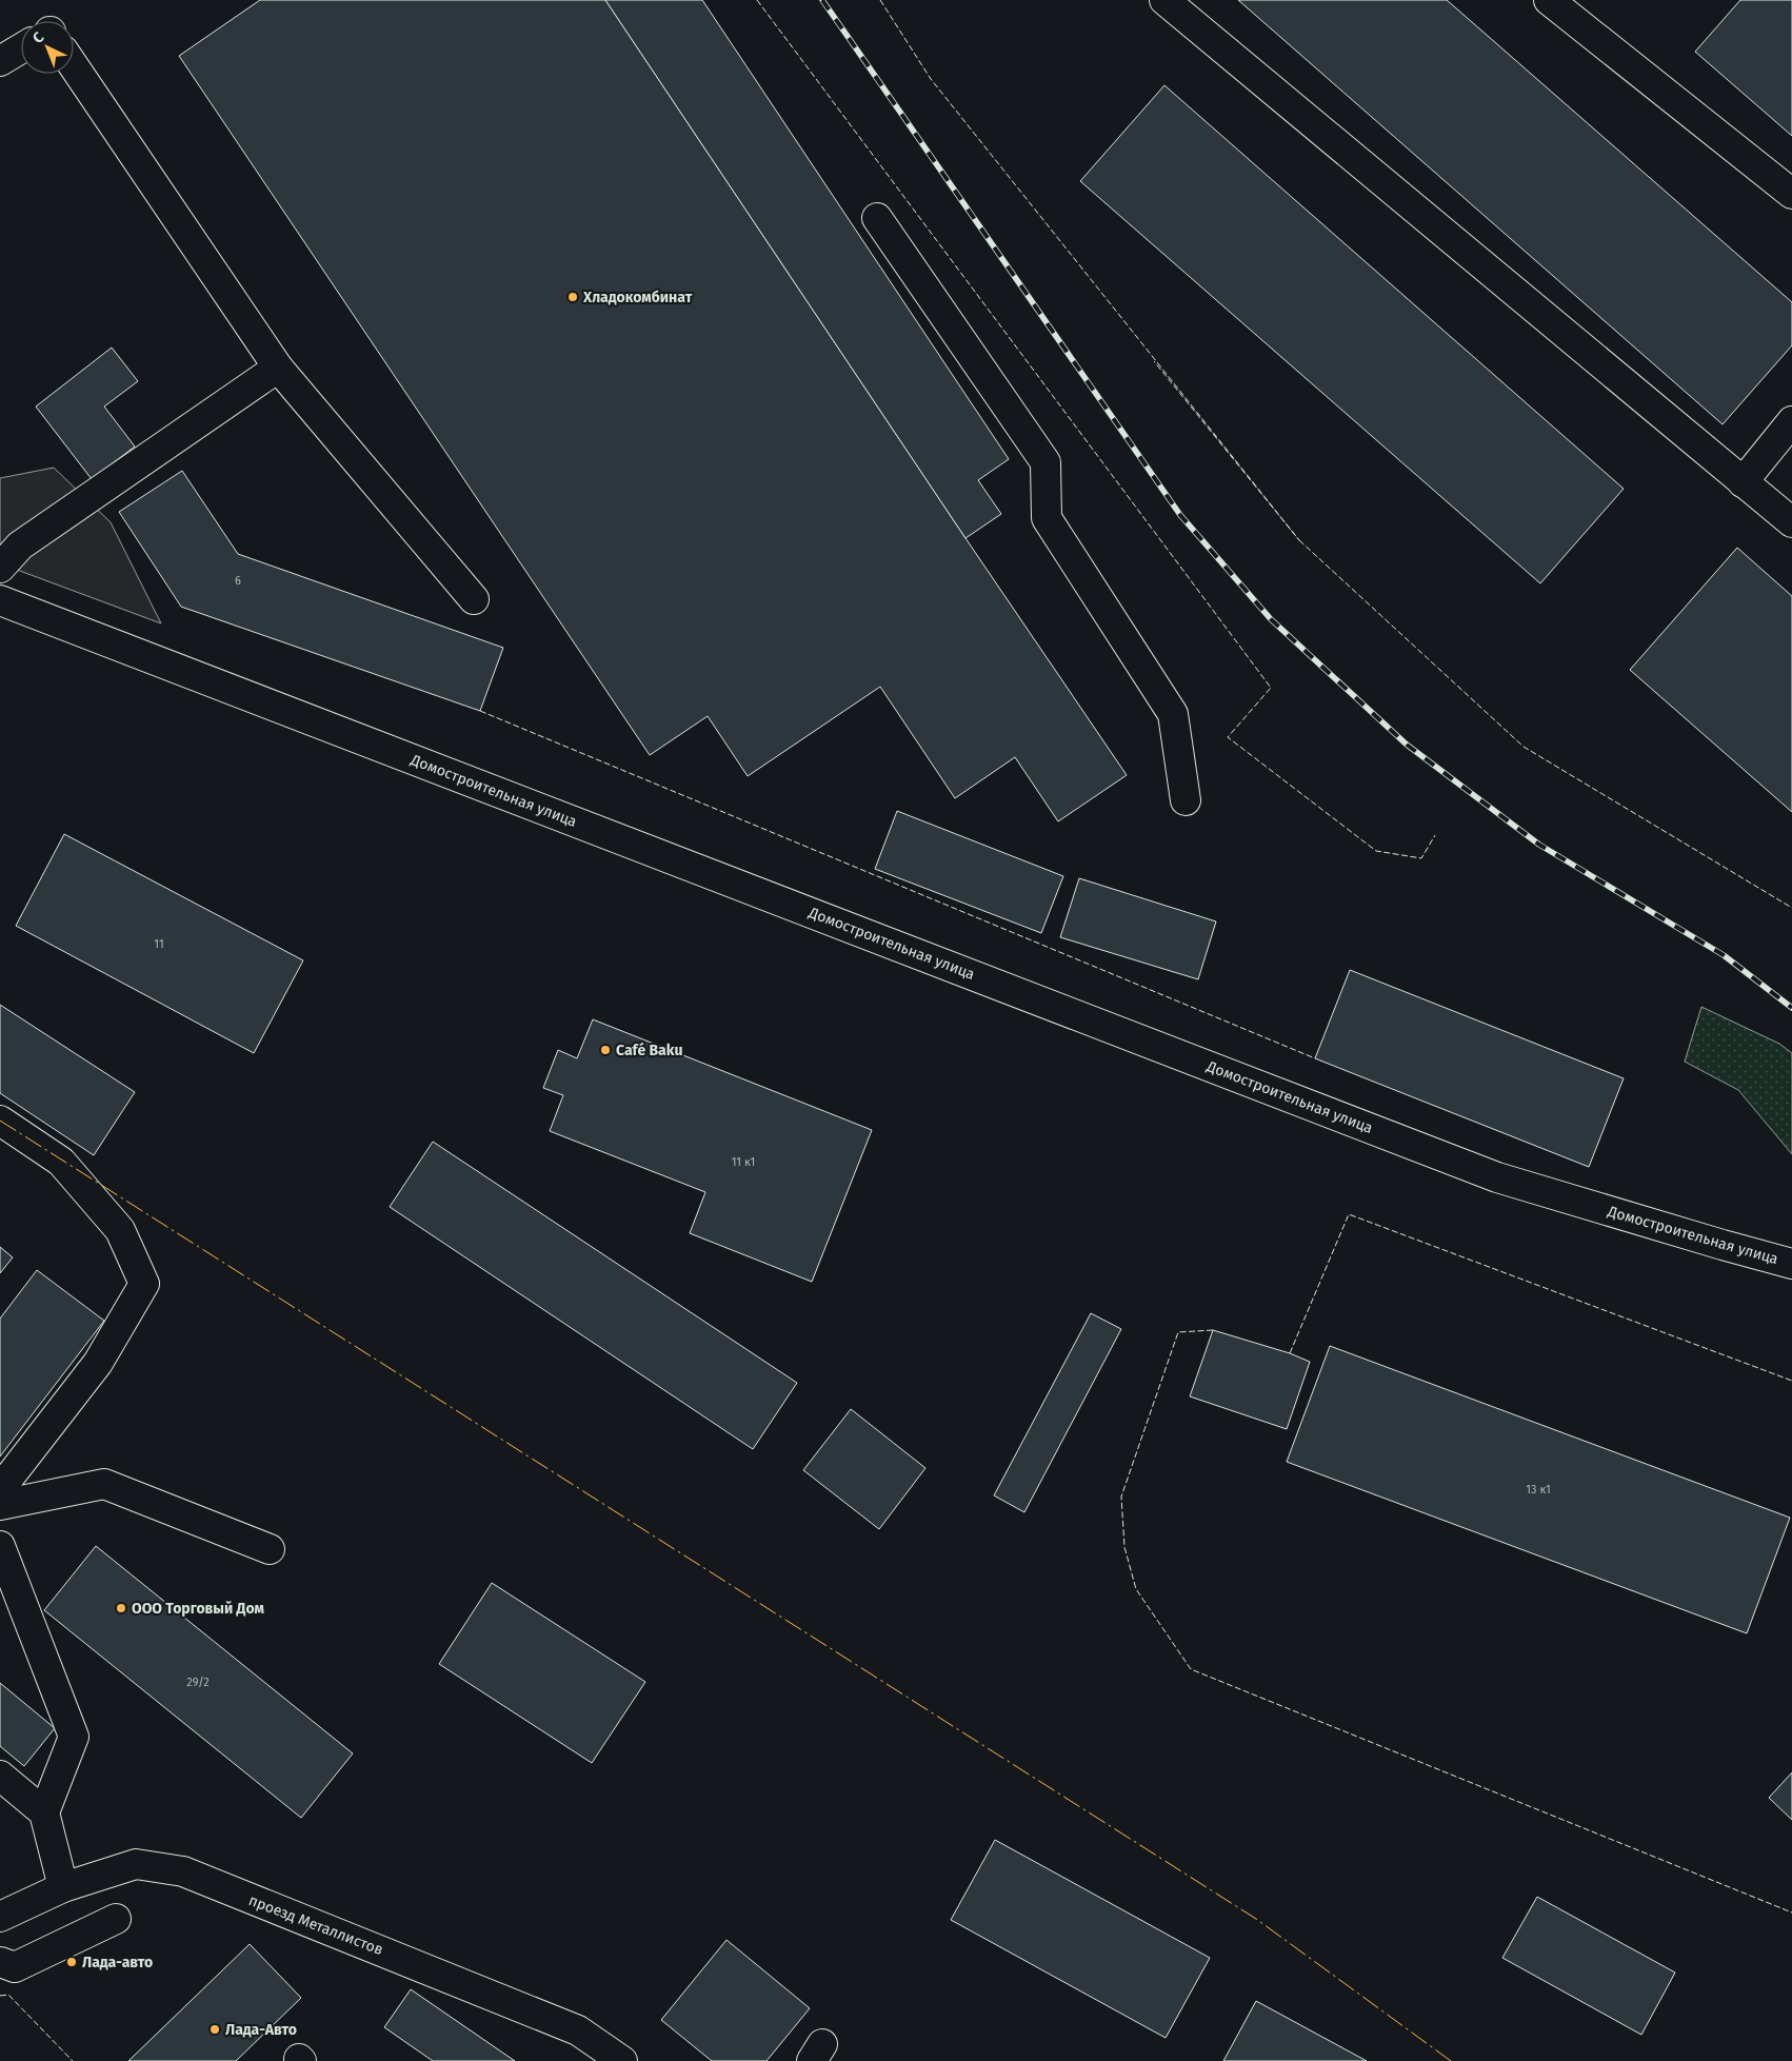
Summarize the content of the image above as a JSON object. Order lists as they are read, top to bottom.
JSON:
{
  "streets": {
    "street": ["Домостроительная улица", "проезд Металлистов"]
  },
  "places": [
    "Хладокомбинат",
    "Café Baku",
    "ООО Торговый Дом",
    "Лада-авто",
    "Лада-Авто"
  ],
  "house_numbers": [
    "6",
    "11",
    "11 к1",
    "13 к1",
    "29/2"
  ],
  "north": "top left"
}
